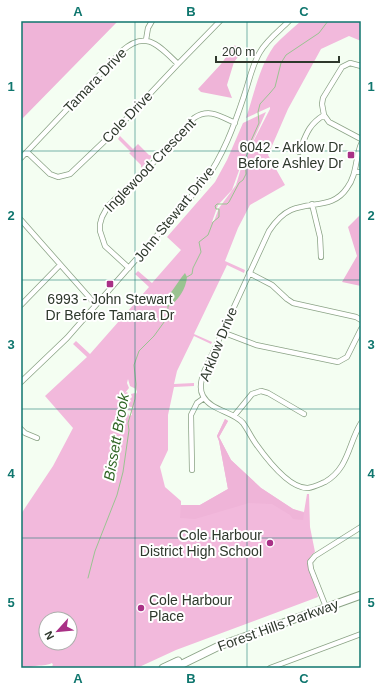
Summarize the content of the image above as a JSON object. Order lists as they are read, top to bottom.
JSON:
{
  "streets": {
    "main road": ["Forest Hills Parkway"],
    "street": [
      "Tamara Drive",
      "Cole Drive",
      "Inglewood Crescent",
      "John Stewart Drive",
      "Arklow Drive"
    ]
  },
  "crossings": [
    ["Tamara Drive", "Cole Drive"],
    ["Inglewood Crescent", "John Stewart Drive"]
  ],
  "water": ["Bissett Brook"],
  "places": {
    "transit": ["6042 - Arklow Dr Before Ashley Dr", "6993 - John Stewart Dr Before Tamara Dr"],
    "other": ["Cole Harbour District High School", "Cole Harbour Place"]
  },
  "scale_bar": "200 m",
  "north": "bottom left",
  "grid": {
    "columns": ["A", "B", "C"],
    "rows": [
      "1",
      "2",
      "3",
      "4",
      "5"
    ]
  }
}
